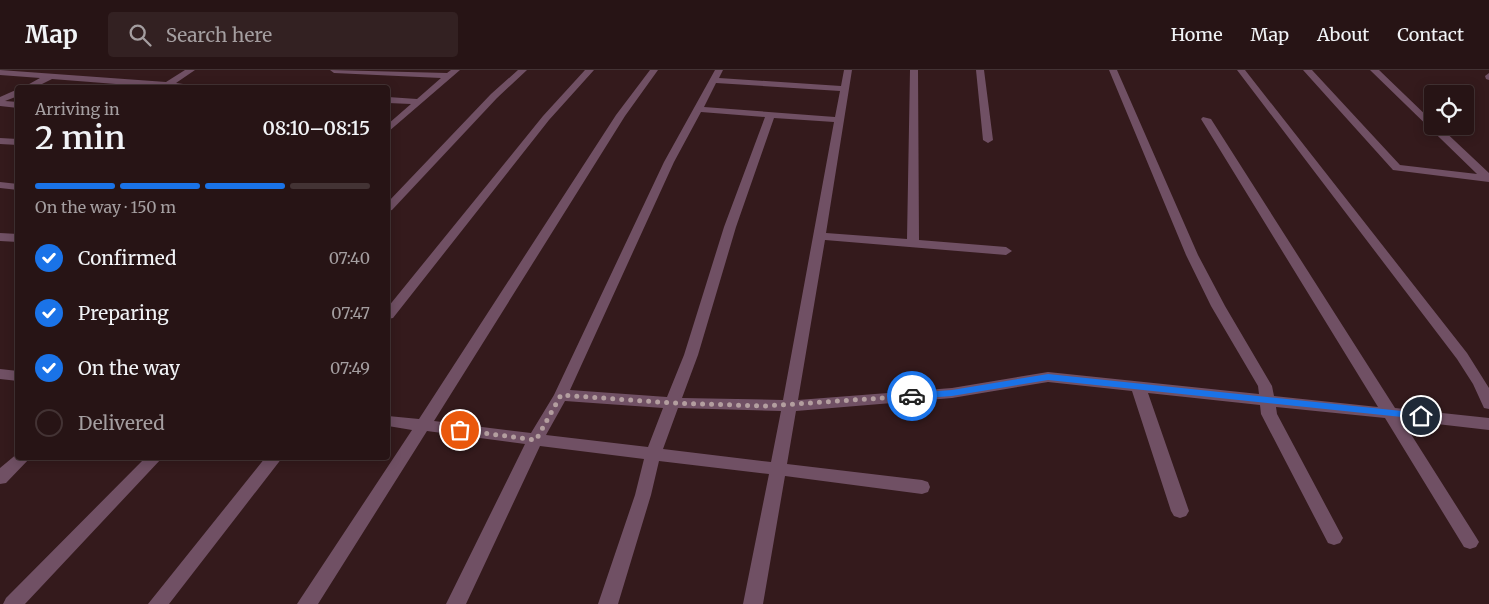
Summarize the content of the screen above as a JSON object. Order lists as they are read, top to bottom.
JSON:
{
  "page": {
    "header": "Map",
    "search": "Search here",
    "nav": [
      "Home",
      "Map",
      "About",
      "Contact"
    ],
    "heading": ["2 min", "Arriving in", "08:10–08:15"],
    "bar": "On the way · 150 m",
    "list": [
      ["Confirmed", "07:40"],
      ["Preparing", "07:47"],
      ["On the way", "07:49"],
      "Delivered"
    ]
  }
}
